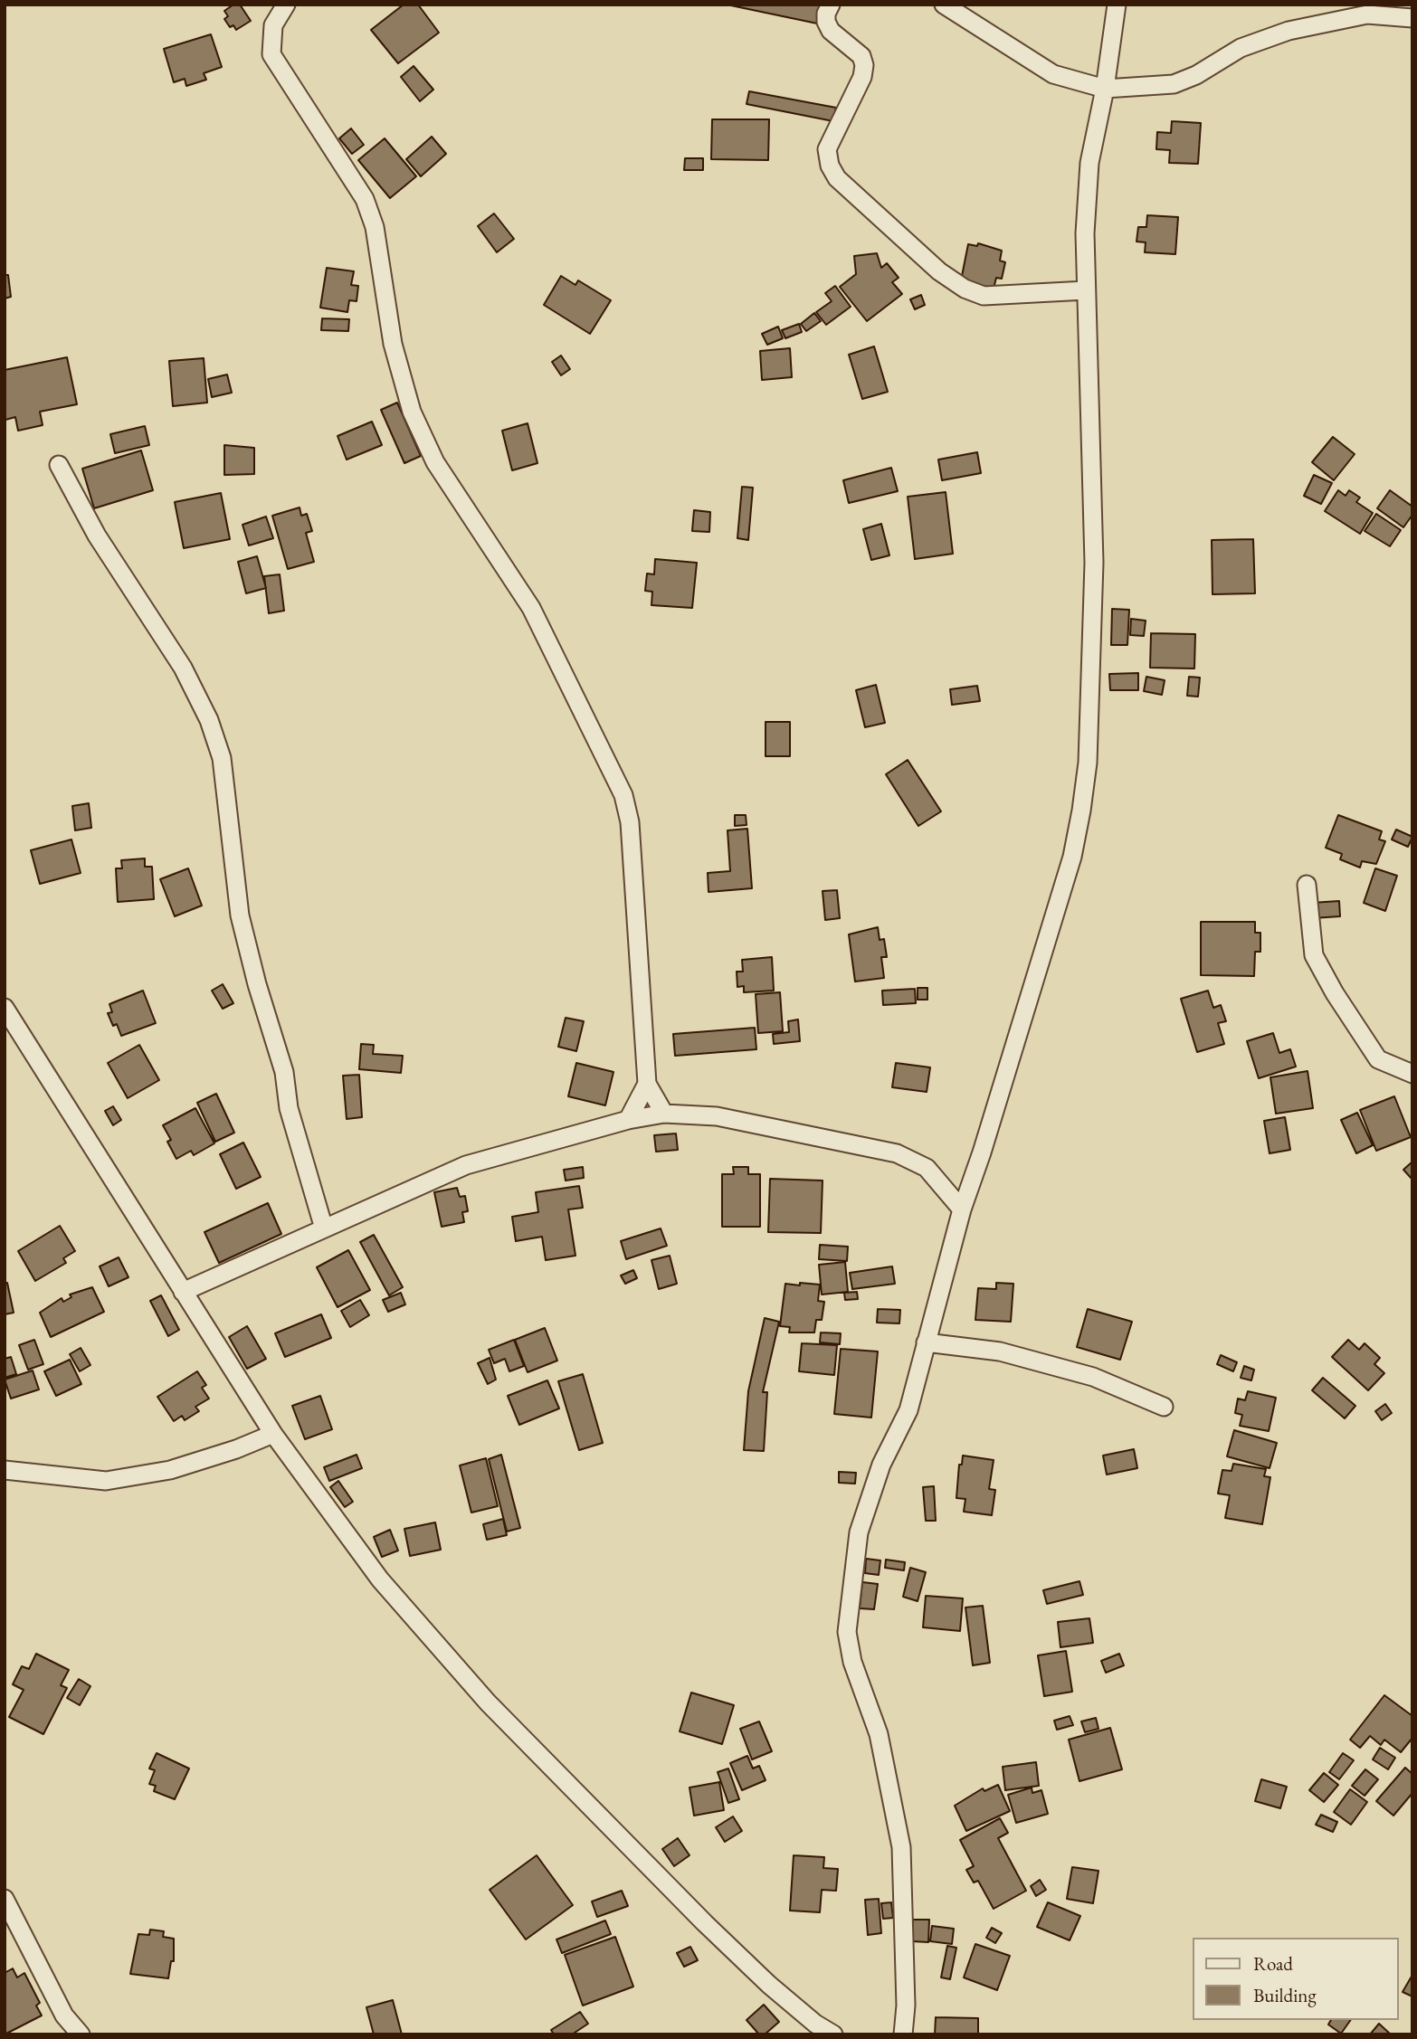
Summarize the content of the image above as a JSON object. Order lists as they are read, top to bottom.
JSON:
{
  "legend": ["Road", "Building"]
}
